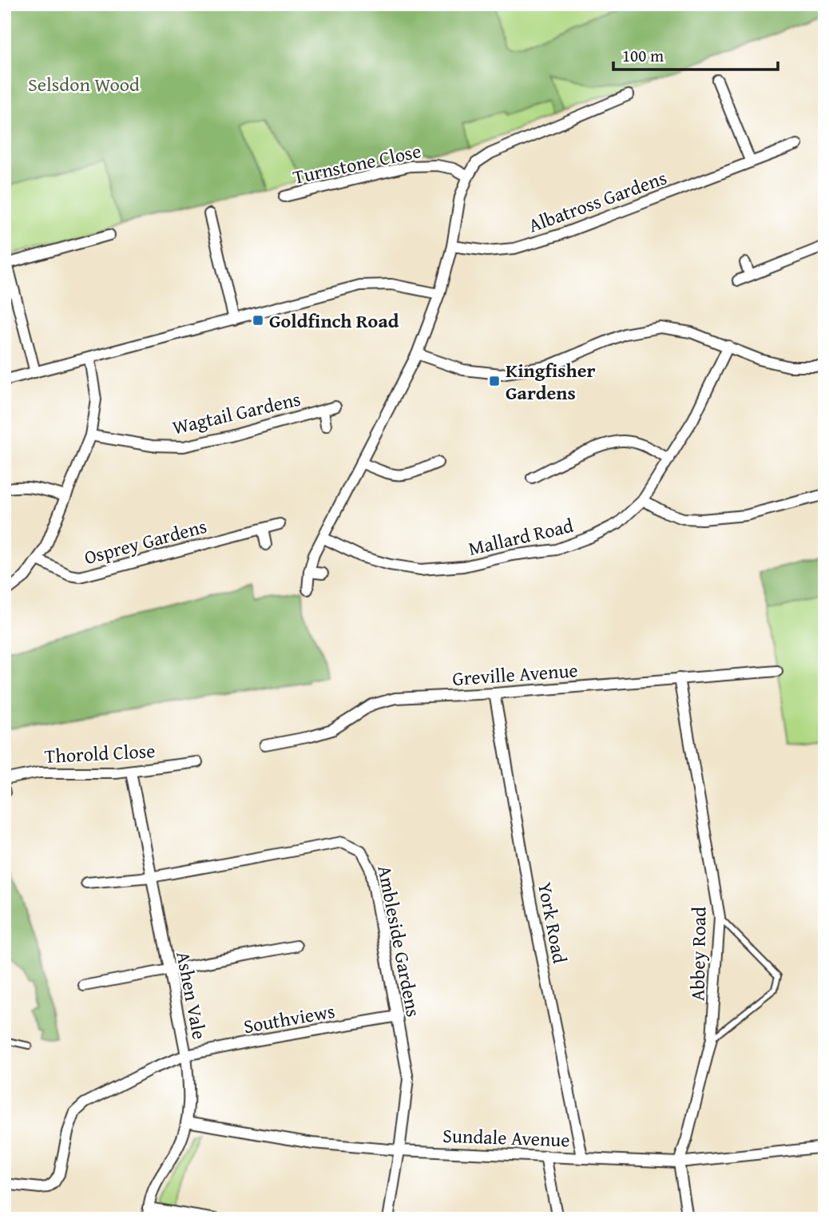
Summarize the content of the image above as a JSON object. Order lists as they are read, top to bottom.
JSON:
{
  "streets": {
    "street": [
      "Turnstone Close",
      "Albatross Gardens",
      "Wagtail Gardens",
      "Mallard Road",
      "Osprey Gardens",
      "Greville Avenue",
      "Thorold Close",
      "York Road",
      "Ambleside Gardens",
      "Abbey Road",
      "Ashen Vale",
      "Southviews",
      "Sundale Avenue"
    ]
  },
  "crossings": [
    ["Greville Avenue", "York Road"],
    ["Greville Avenue", "Abbey Road"],
    ["Thorold Close", "Ashen Vale"],
    ["York Road", "Sundale Avenue"],
    ["Ambleside Gardens", "Ashen Vale"],
    ["Ambleside Gardens", "Southviews"],
    ["Ambleside Gardens", "Sundale Avenue"],
    ["Abbey Road", "Sundale Avenue"],
    ["Ashen Vale", "Southviews"],
    ["Ashen Vale", "Sundale Avenue"]
  ],
  "parks": ["Selsdon Wood"],
  "places": {
    "transit": ["Goldfinch Road", "Kingfisher Gardens"]
  },
  "scale_bar": "100 m"
}
